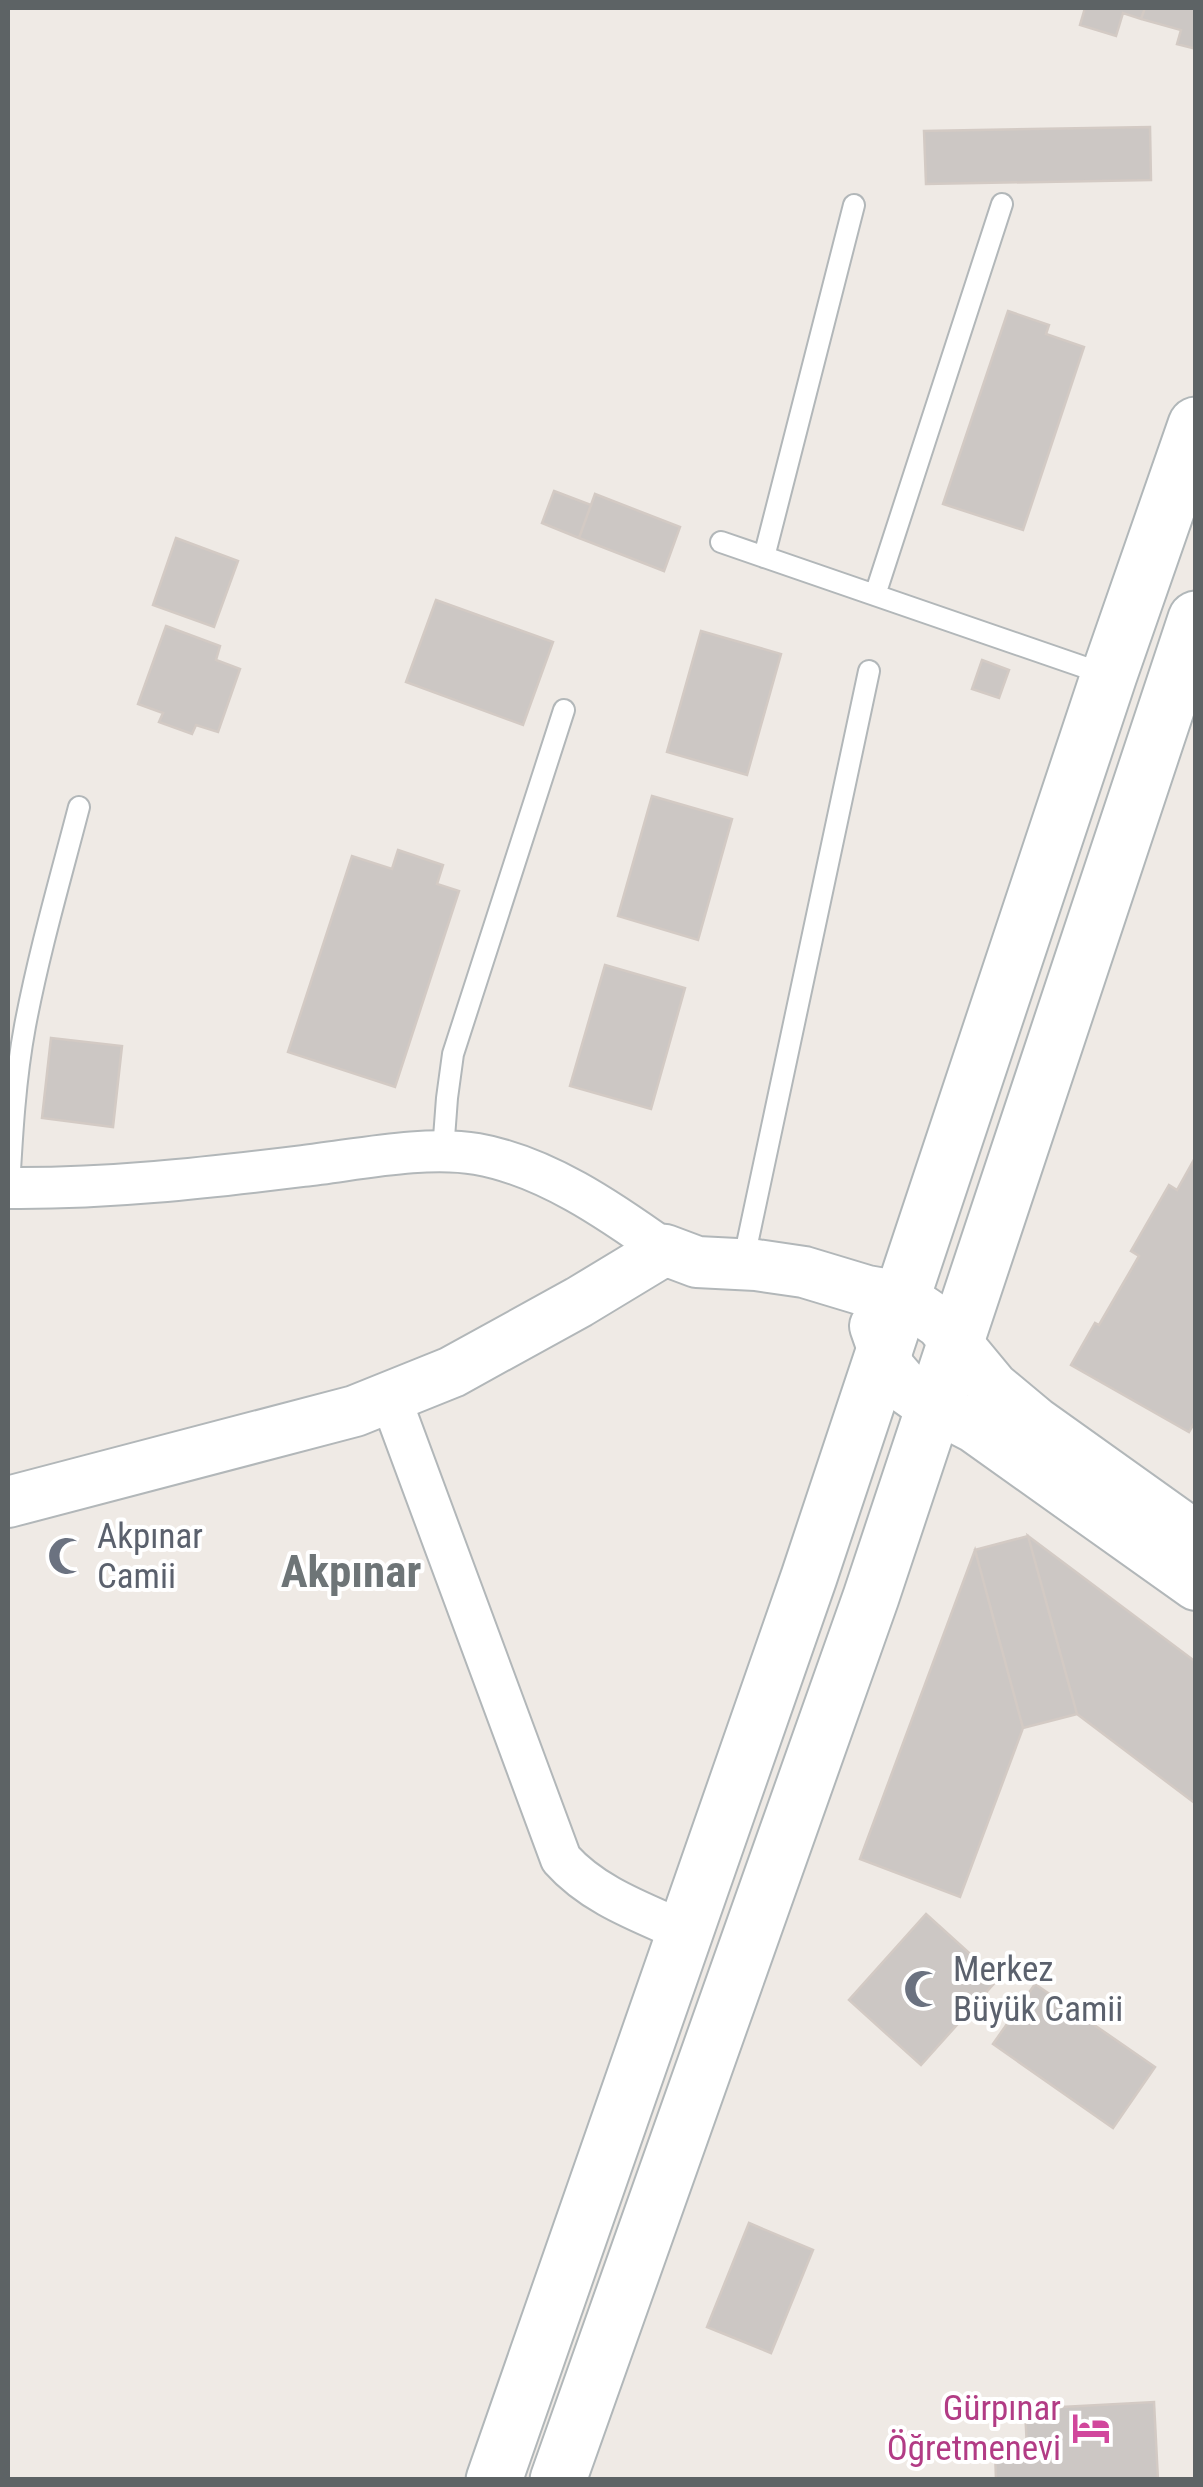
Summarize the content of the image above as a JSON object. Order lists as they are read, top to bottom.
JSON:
{
  "districts": ["Akpınar"],
  "places": {
    "mosque": ["Akpınar Camii", "Merkez Büyük Camii"],
    "hotel": ["Gürpınar Öğretmenevi"]
  }
}
